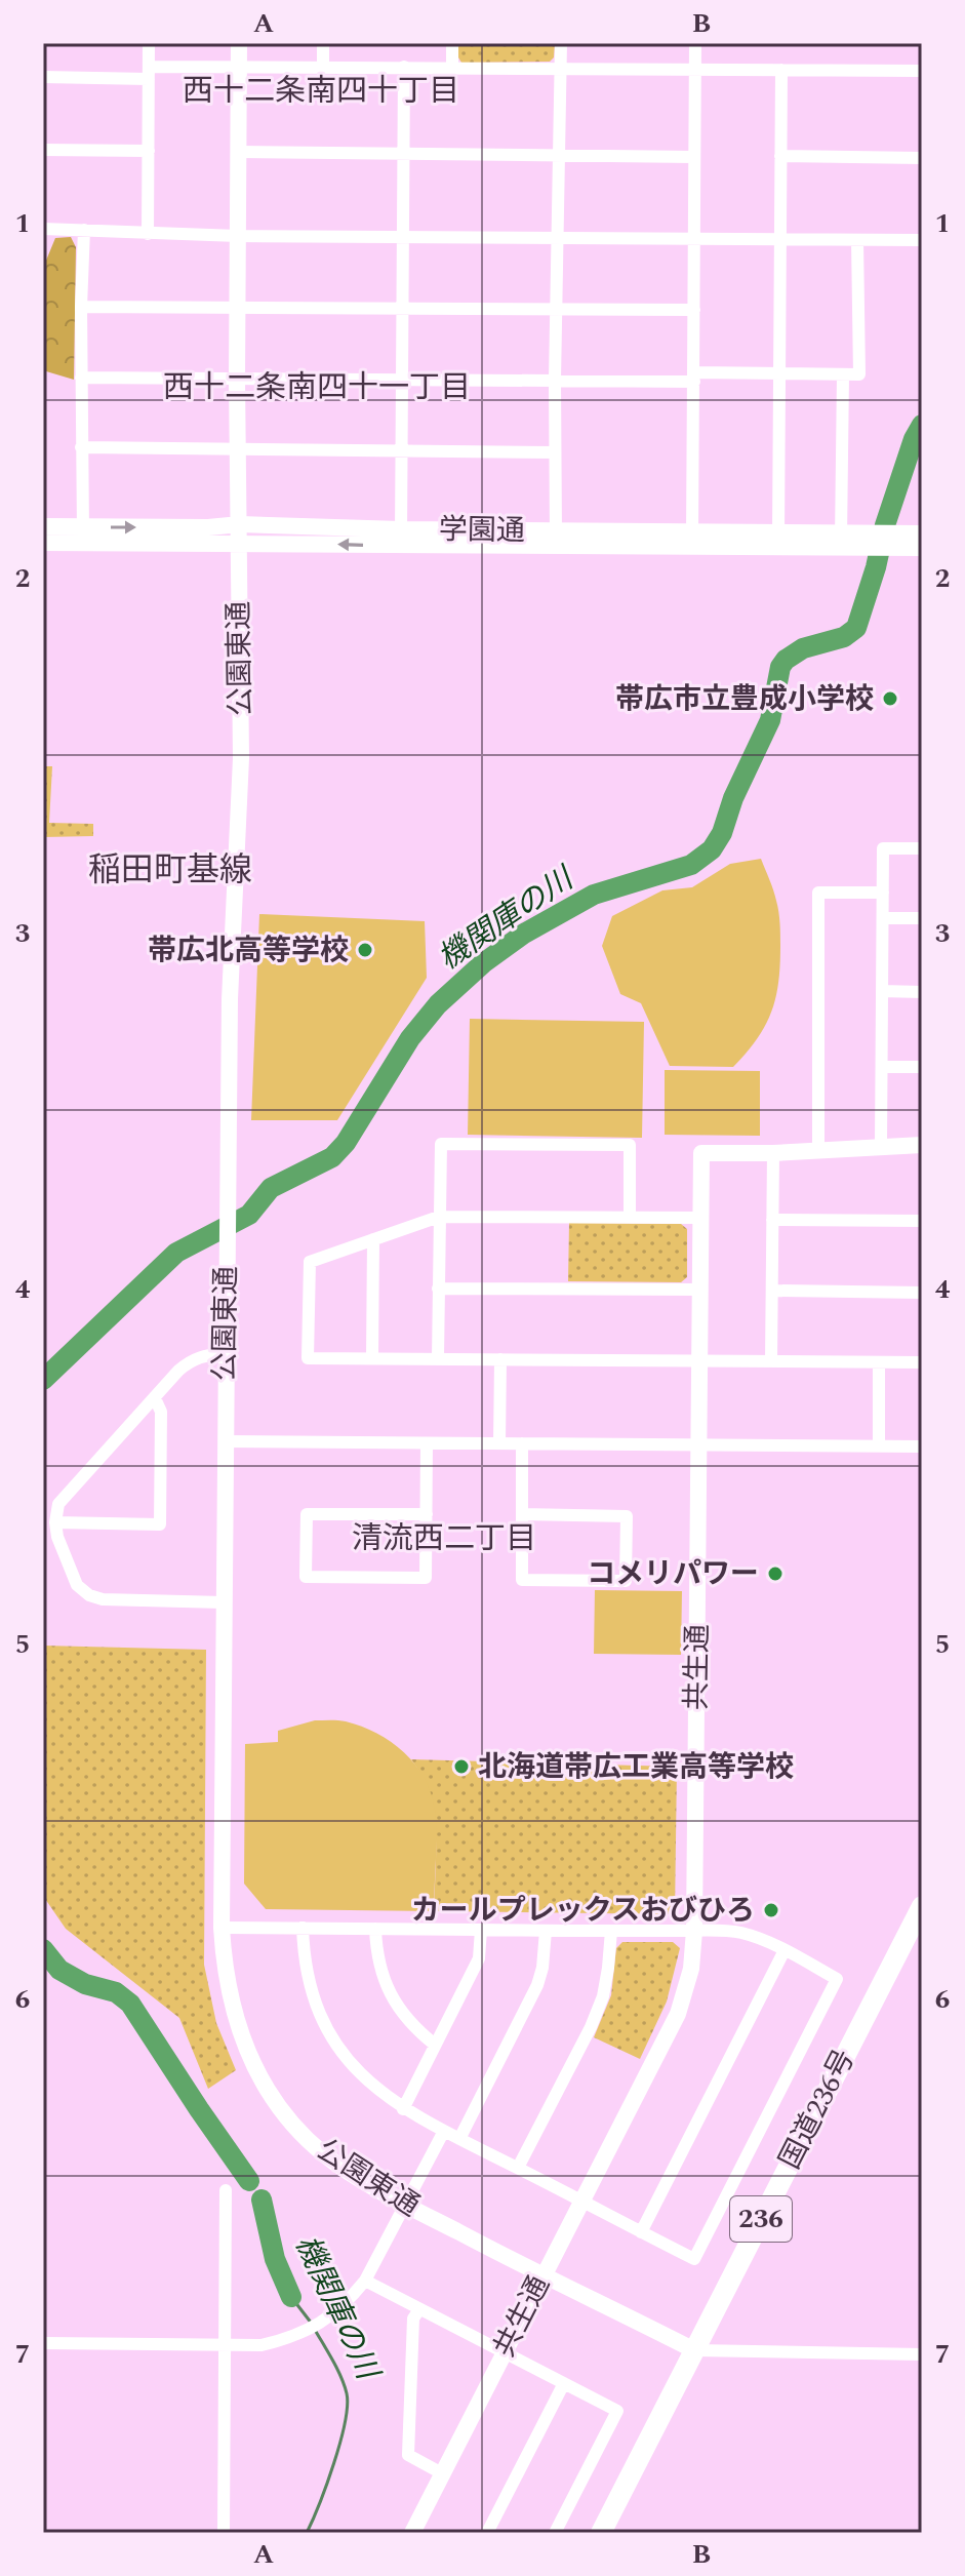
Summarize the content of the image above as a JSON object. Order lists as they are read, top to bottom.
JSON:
{
  "streets": {
    "highway": ["国道236号", "236"],
    "street": ["学園通", "公園東通", "共生通"]
  },
  "crossings": [
    ["学園通", "公園東通"],
    ["公園東通", "共生通"],
    ["公園東通", "国道236号"]
  ],
  "districts": [
    "西十二条南四十丁目",
    "西十二条南四十一丁目",
    "稲田町基線",
    "清流西二丁目"
  ],
  "water": ["機関庫の川"],
  "places": [
    "帯広市立豊成小学校",
    "帯広北高等学校",
    "コメリパワー",
    "北海道帯広工業高等学校",
    "カールプレックスおびひろ"
  ],
  "grid": {
    "columns": ["A", "B"],
    "rows": [
      "1",
      "2",
      "3",
      "4",
      "5",
      "6",
      "7"
    ]
  }
}
